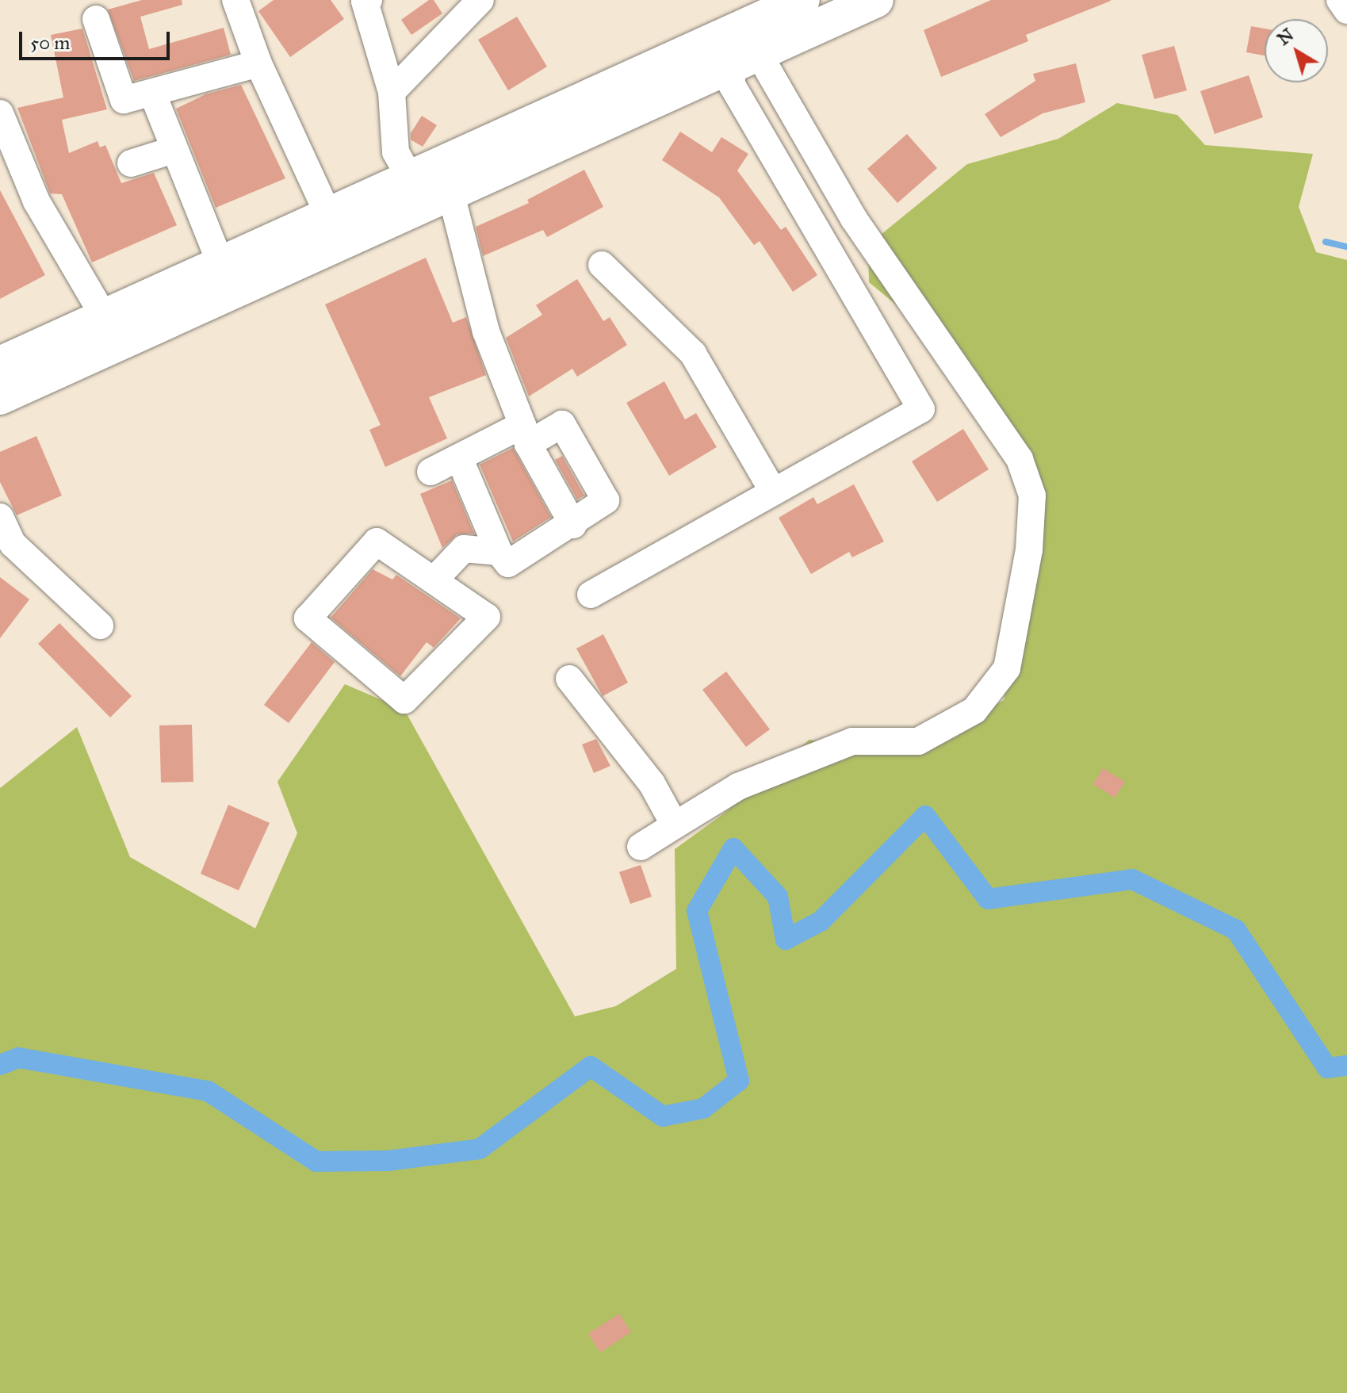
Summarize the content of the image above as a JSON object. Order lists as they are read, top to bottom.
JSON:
{
  "scale_bar": "50 m",
  "north": "top left"
}
